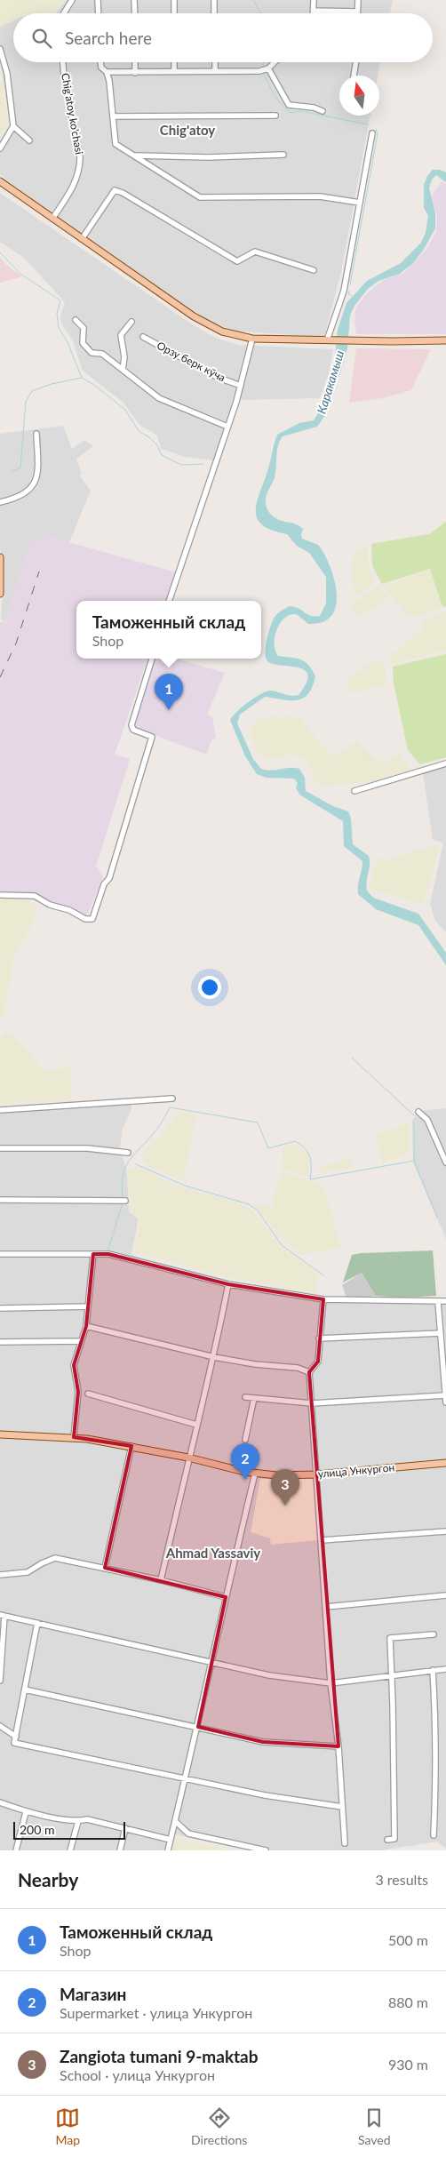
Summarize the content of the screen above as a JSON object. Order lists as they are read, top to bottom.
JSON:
{
  "streets": {
    "main road": ["улица Ункургон"],
    "street": ["Chig'atoy ko'chasi", "Орзу берк кўча"]
  },
  "districts": ["Chig'atoy", "Ahmad Yassaviy"],
  "water": ["Каракамыш"],
  "scale_bar": "200 m",
  "north": "top",
  "page": {
    "search": "Search here",
    "popup": ["Таможенный склад", "Shop"],
    "pins": ["1", "2", "3"],
    "scale": "200 m",
    "heading": ["Nearby", "3 results"],
    "list": [
      {
        "mark": "1",
        "name": "Таможенный склад",
        "note": "Shop",
        "value": "500 m"
      },
      {
        "mark": "2",
        "name": "Магазин",
        "note": "Supermarket · улица Ункургон",
        "value": "880 m"
      },
      {
        "mark": "3",
        "name": "Zangiota tumani 9-maktab",
        "note": "School · улица Ункургон",
        "value": "930 m"
      }
    ],
    "nav": ["Map", "Directions", "Saved"]
  }
}
